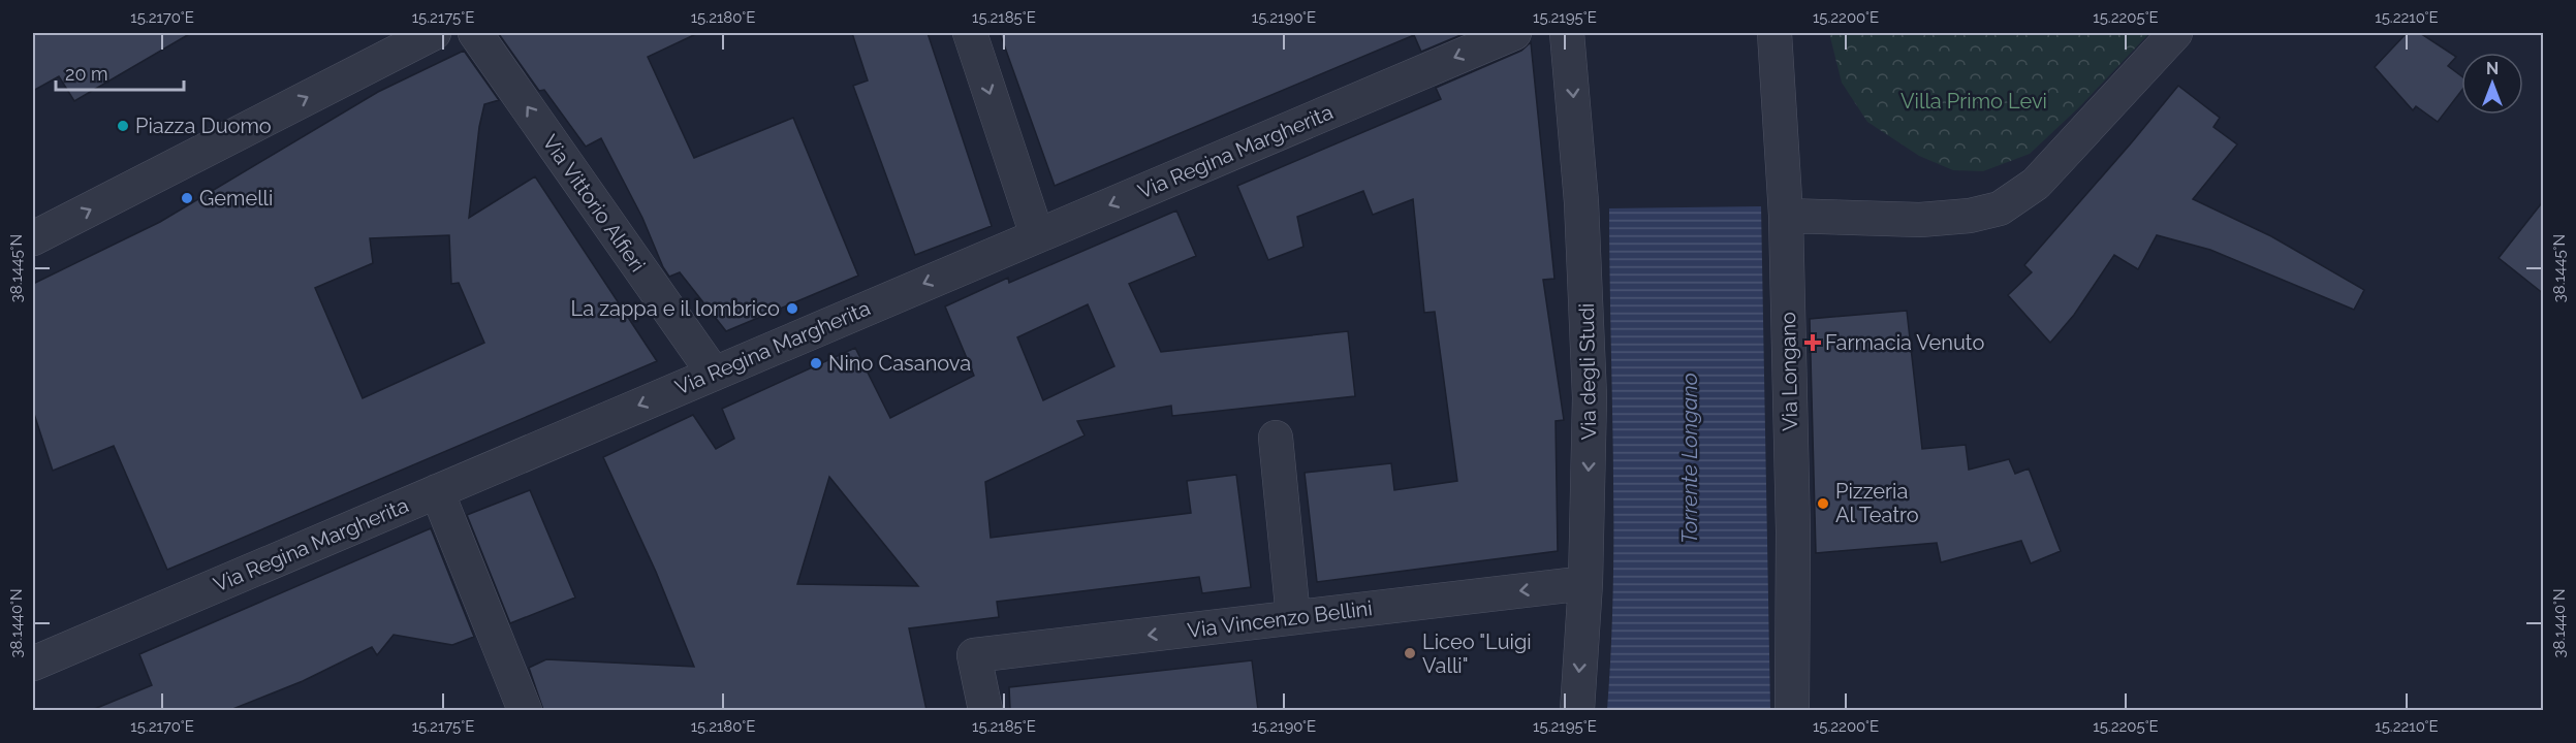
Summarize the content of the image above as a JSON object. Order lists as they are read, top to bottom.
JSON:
{
  "streets": {
    "street": [
      "Via Regina Margherita",
      "Via Vittorio Alfieri",
      "Via degli Studi",
      "Via Longano",
      "Via Vincenzo Bellini"
    ]
  },
  "crossings": [
    ["Via Regina Margherita", "Via Vittorio Alfieri"],
    ["Via degli Studi", "Via Vincenzo Bellini"]
  ],
  "one_way": [
    "Via Regina Margherita",
    "Via Vittorio Alfieri",
    "Via degli Studi",
    "Via Vincenzo Bellini"
  ],
  "water": ["Torrente Longano"],
  "parks": ["Villa Primo Levi"],
  "places": {
    "other": [
      "Piazza Duomo",
      "Gemelli",
      "La zappa e il lombrico",
      "Nino Casanova",
      "Pizzeria Al Teatro",
      "Liceo \"Luigi Valli\""
    ],
    "health": ["Farmacia Venuto"]
  },
  "scale_bar": "20 m",
  "north": "top",
  "coordinates": [
    "15.2170°E",
    "15.2175°E",
    "15.2180°E",
    "15.2185°E",
    "15.2190°E",
    "15.2195°E",
    "15.2200°E",
    "15.2205°E",
    "15.2210°E",
    "38.1445°N",
    "38.1440°N"
  ]
}
